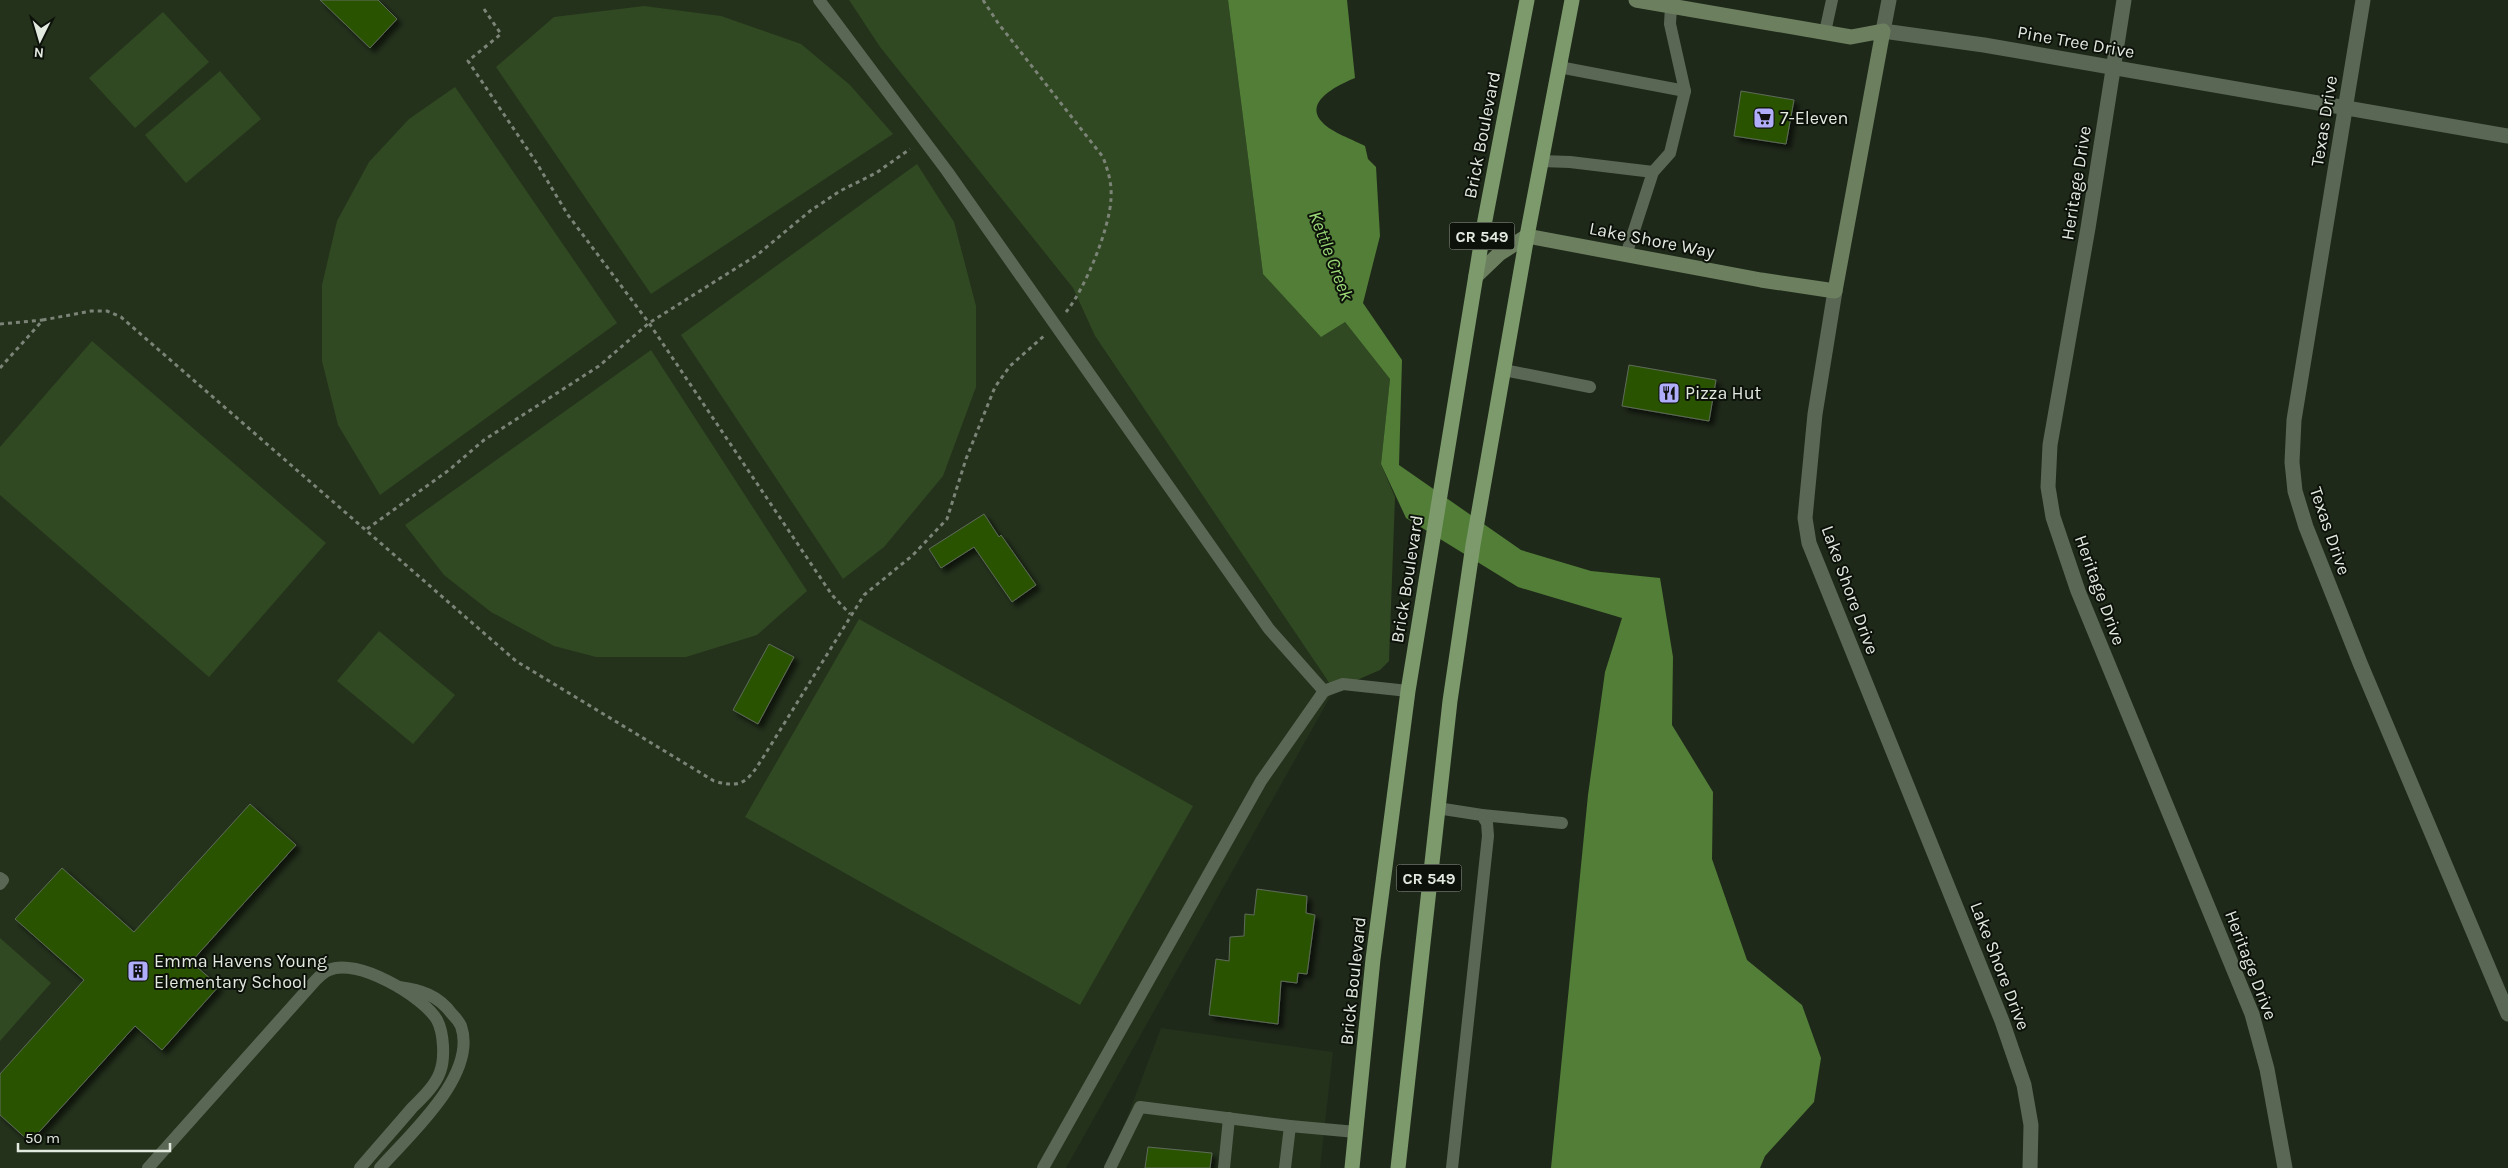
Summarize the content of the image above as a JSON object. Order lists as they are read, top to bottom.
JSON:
{
  "streets": {
    "main road": ["Brick Boulevard", "CR 549"],
    "street": [
      "Pine Tree Drive",
      "Texas Drive",
      "Heritage Drive",
      "Lake Shore Way",
      "Lake Shore Drive"
    ]
  },
  "crossings": [
    ["Pine Tree Drive", "Texas Drive"],
    ["Pine Tree Drive", "Heritage Drive"],
    ["Pine Tree Drive", "Lake Shore Drive"],
    ["CR 549", "Lake Shore Way"],
    ["Lake Shore Way", "Lake Shore Drive"]
  ],
  "water": ["Kettle Creek"],
  "places": {
    "supermarket": ["7-Eleven"],
    "restaurant": ["Pizza Hut"],
    "building": ["Emma Havens Young Elementary School"]
  },
  "scale_bar": "50 m",
  "north": "bottom"
}
